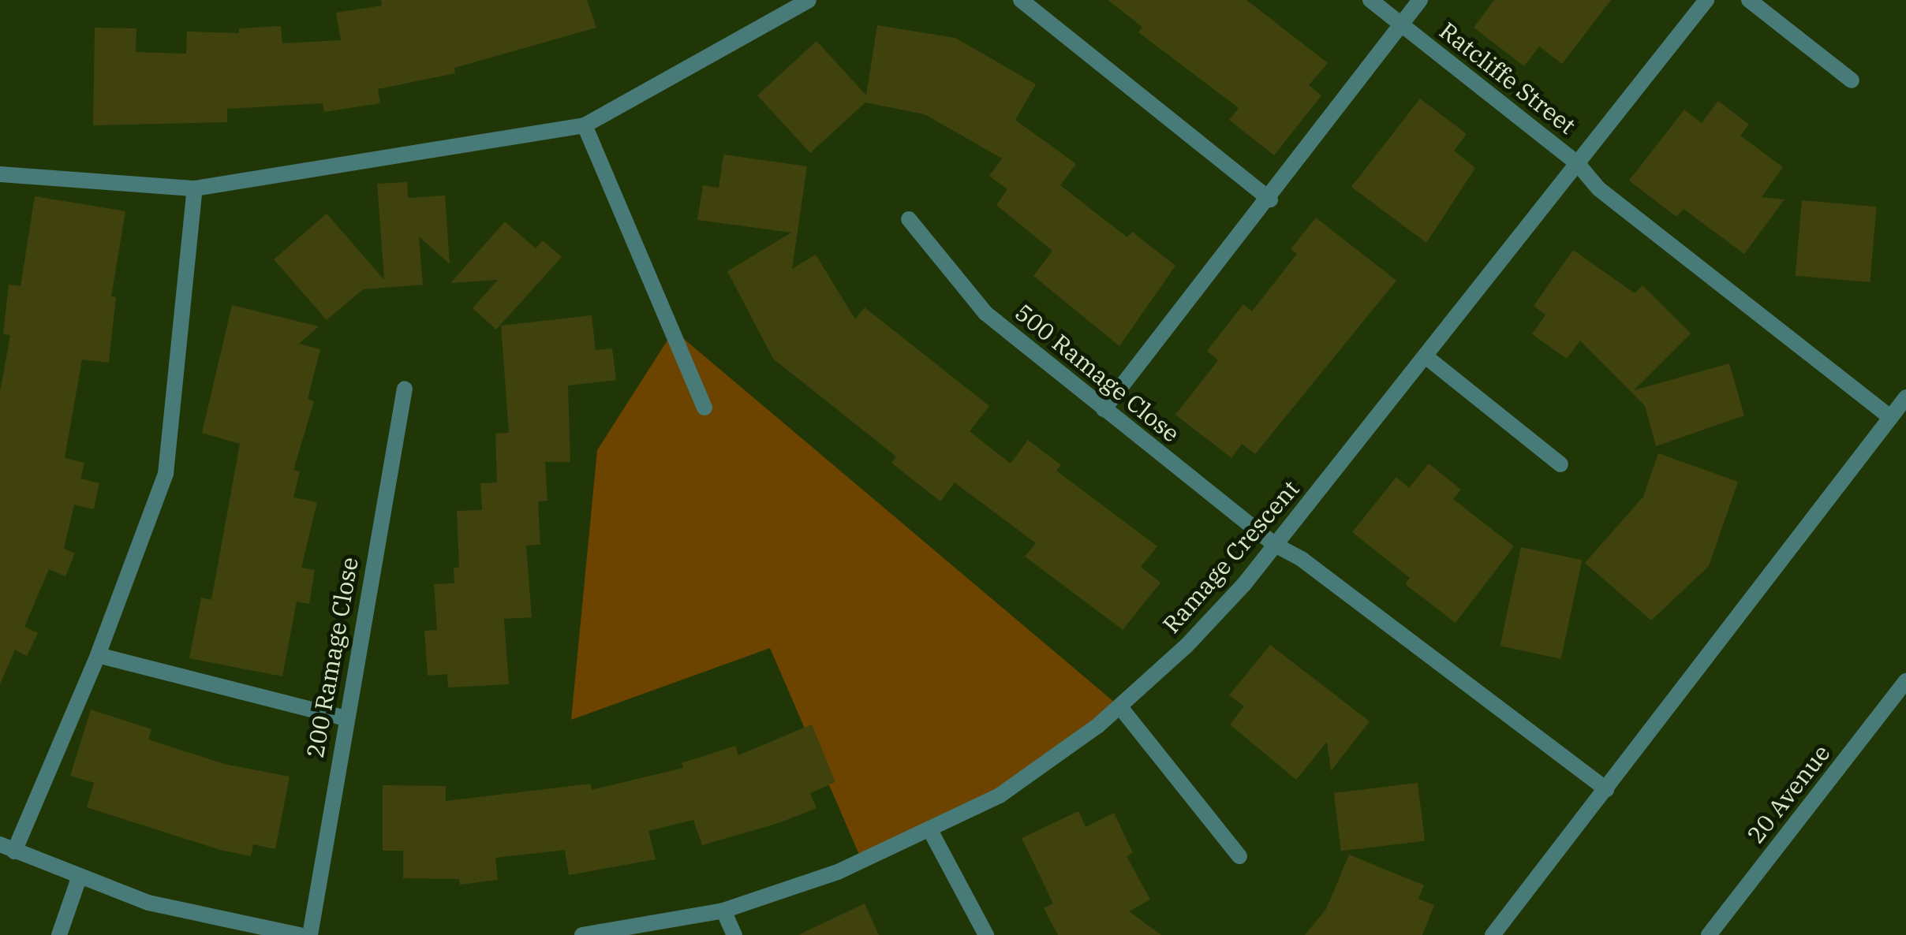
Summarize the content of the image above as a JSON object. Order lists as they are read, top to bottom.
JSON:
{
  "streets": {
    "street": [
      "Ratcliffe Street",
      "500 Ramage Close",
      "Ramage Crescent",
      "200 Ramage Close",
      "20 Avenue"
    ]
  },
  "crossings": [
    ["Ratcliffe Street", "Ramage Crescent"],
    ["500 Ramage Close", "Ramage Crescent"]
  ]
}
